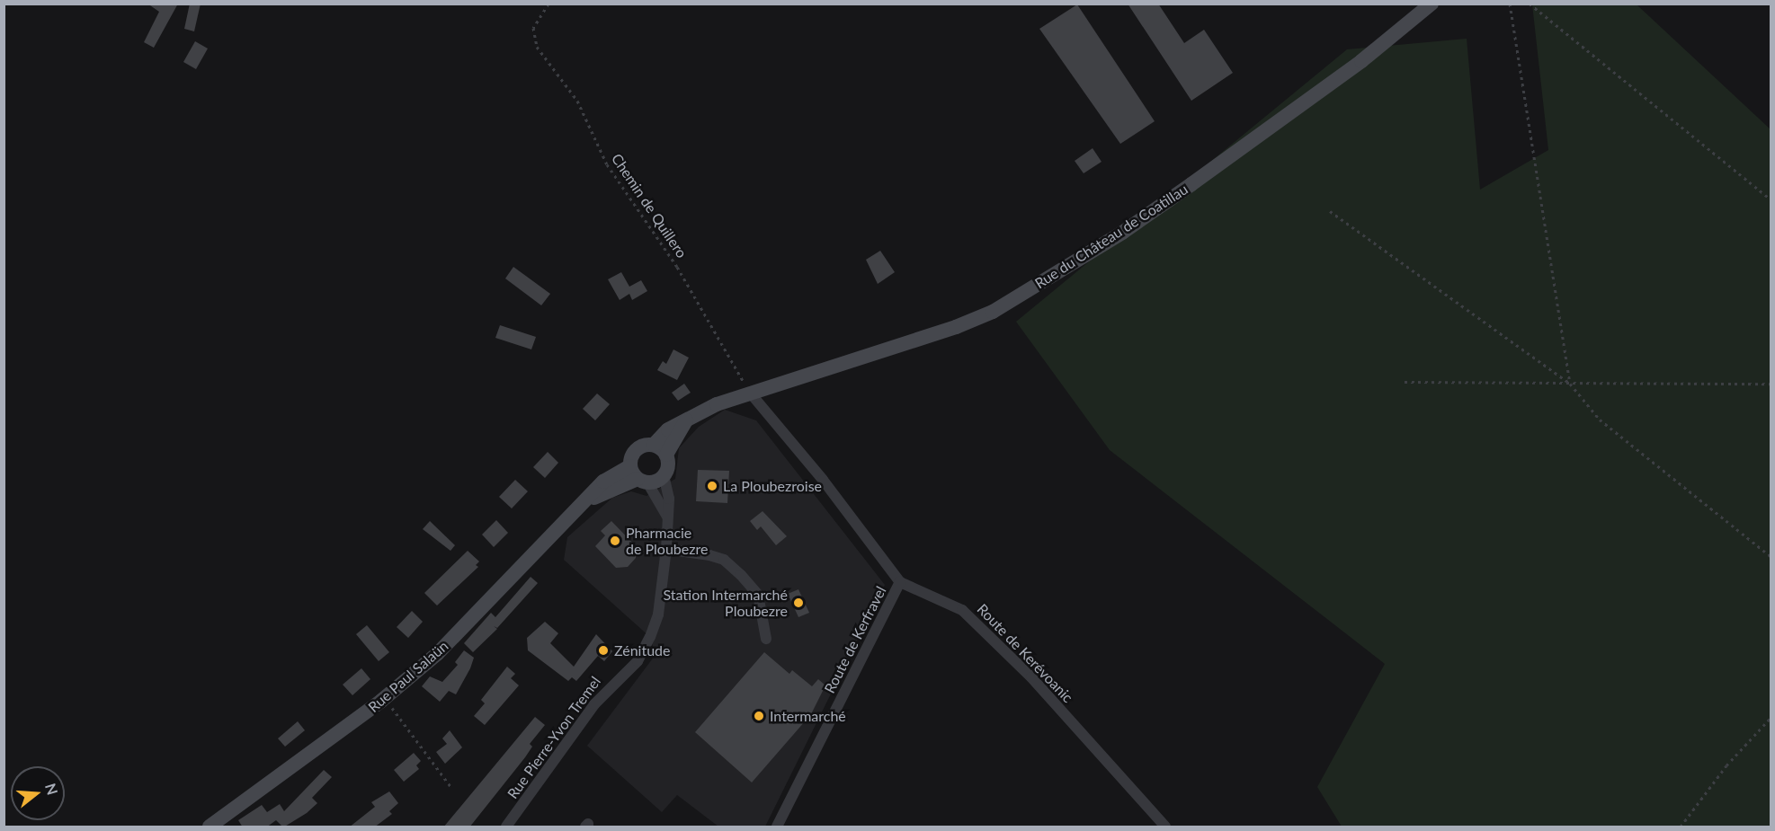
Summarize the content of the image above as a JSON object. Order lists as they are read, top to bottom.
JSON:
{
  "streets": {
    "main road": ["Rue du Château de Coatillau", "Rue Paul Salaün"],
    "street": ["Route de Kerfravel", "Route de Kerévoanic", "Rue Pierre-Yvon Tremel"],
    "path": ["Chemin de Quillero"]
  },
  "crossings": [
    ["Chemin de Quillero", "Rue du Château de Coatillau"],
    ["Chemin de Quillero", "Route de Kerévoanic"],
    ["Rue du Château de Coatillau", "Route de Kerévoanic"],
    ["Route de Kerfravel", "Route de Kerévoanic"],
    ["Rue Paul Salaün", "Rue Pierre-Yvon Tremel"]
  ],
  "places": [
    "La Ploubezroise",
    "Pharmacie de Ploubezre",
    "Station Intermarché Ploubezre",
    "Zénitude",
    "Intermarché"
  ],
  "north": "right"
}
